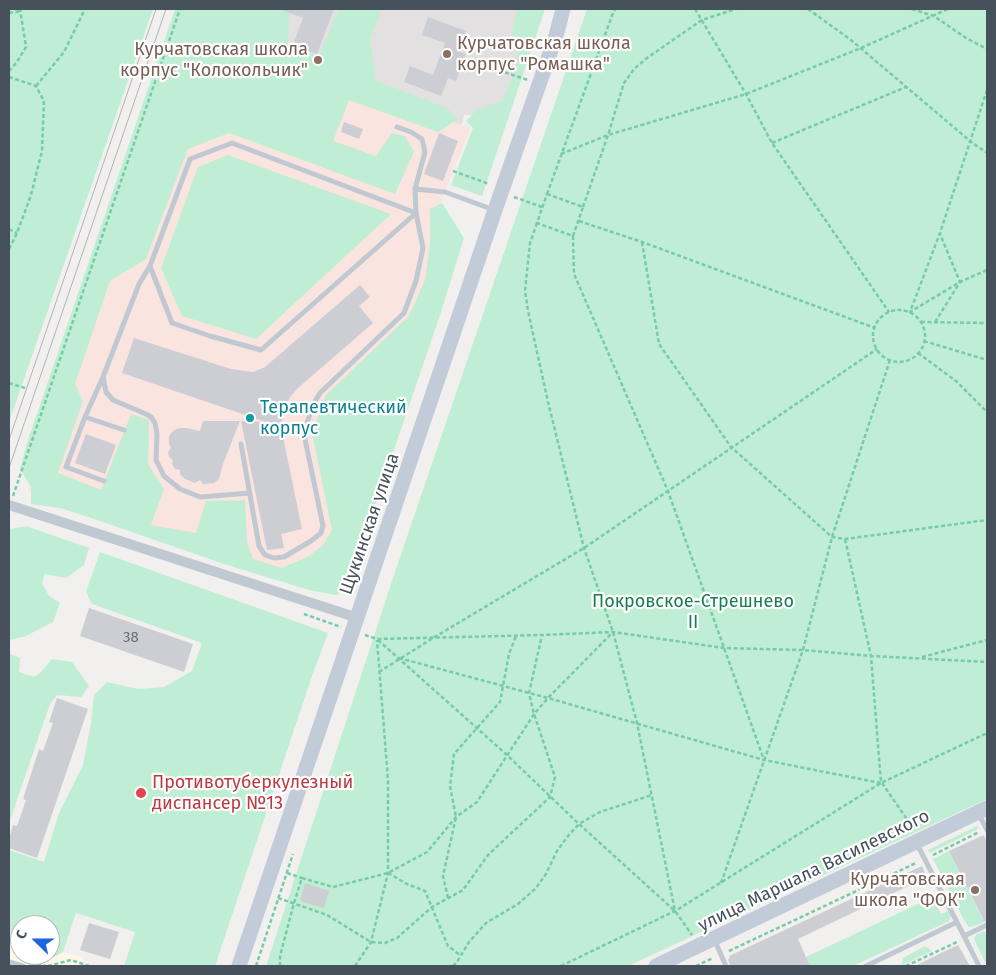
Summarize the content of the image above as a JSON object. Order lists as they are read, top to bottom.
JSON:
{
  "streets": {
    "main road": ["Щукинская улица", "улица Маршала Василевского"]
  },
  "parks": ["Покровское-Стрешнево II"],
  "places": [
    "Курчатовская школа корпус \"Ромашка\"",
    "Курчатовская школа корпус \"Колокольчик\"",
    "Терапевтический корпус",
    "Противотуберкулезный диспансер №13",
    "Курчатовская школа \"ФОК\""
  ],
  "house_numbers": ["38"],
  "north": "left"
}
